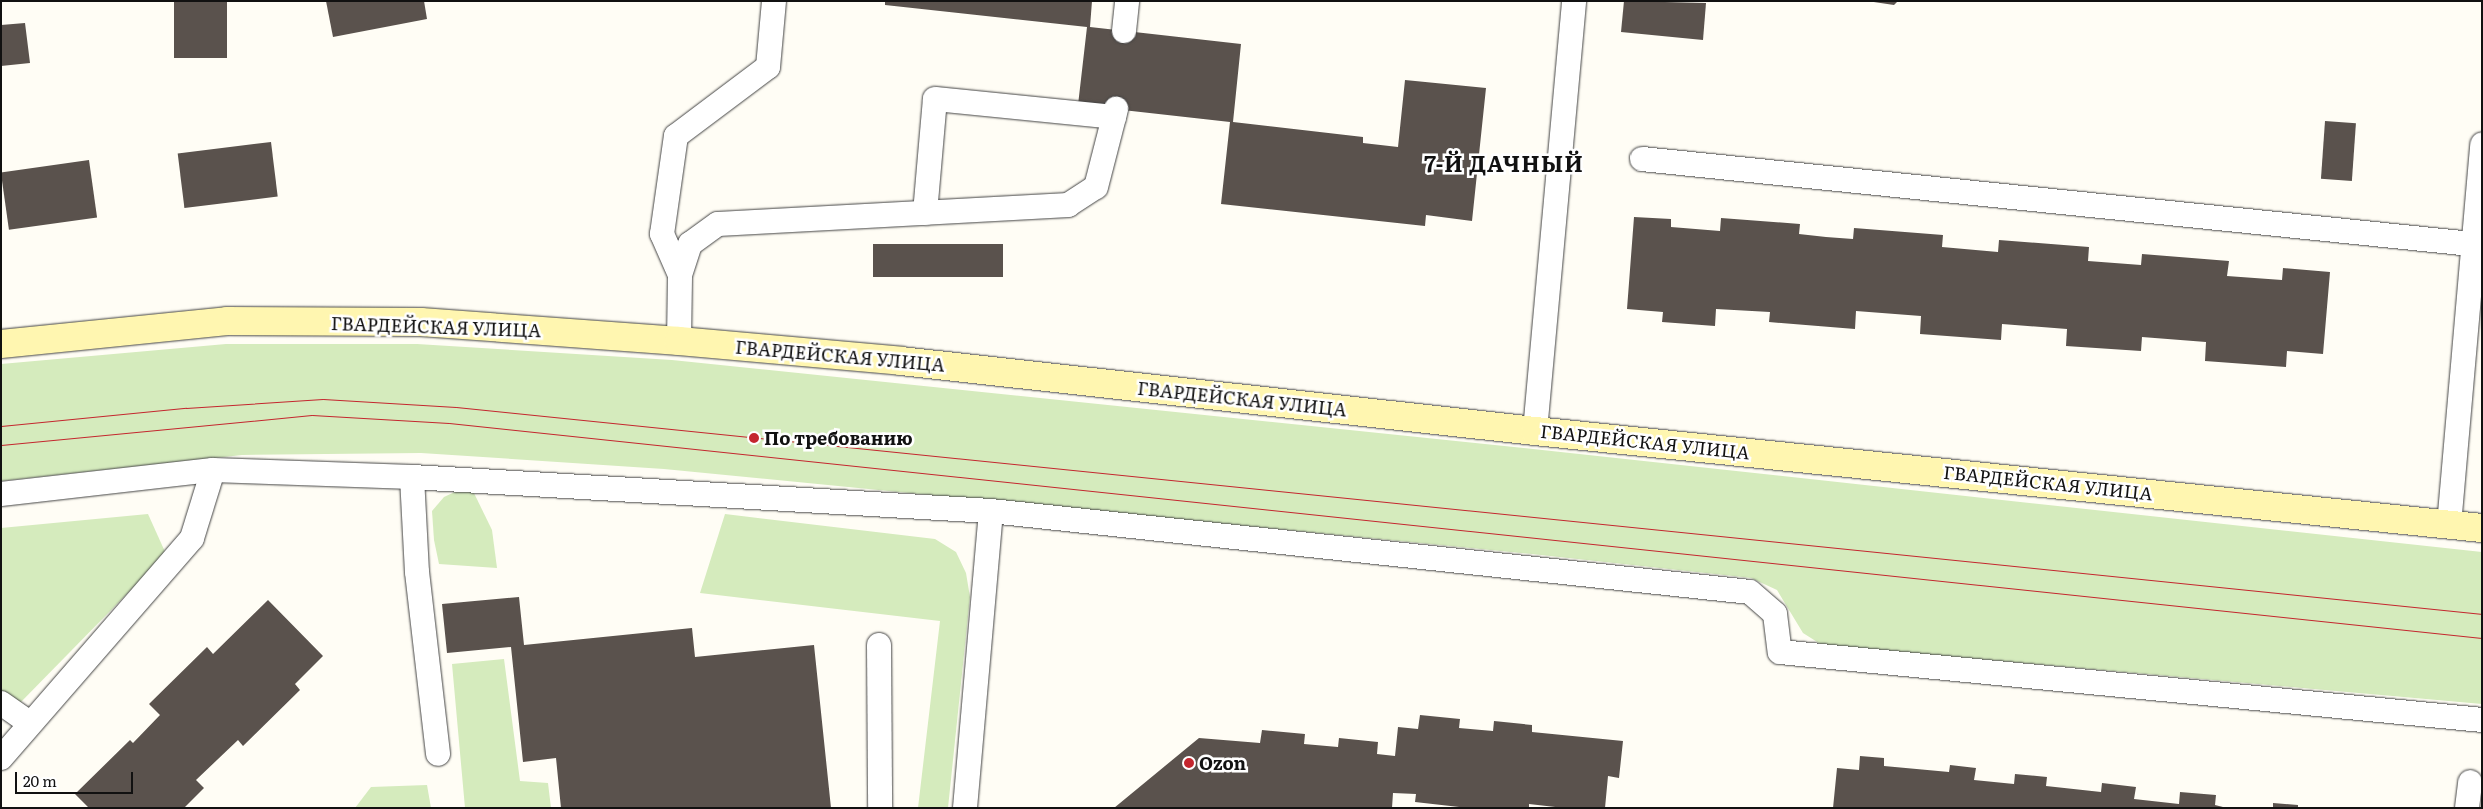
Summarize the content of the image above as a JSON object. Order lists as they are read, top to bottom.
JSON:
{
  "streets": {
    "street": ["ГВАРДЕЙСКАЯ УЛИЦА"]
  },
  "districts": ["7-Й ДАЧНЫЙ"],
  "places": ["По требованию", "Ozon"],
  "scale_bar": "20 m"
}
